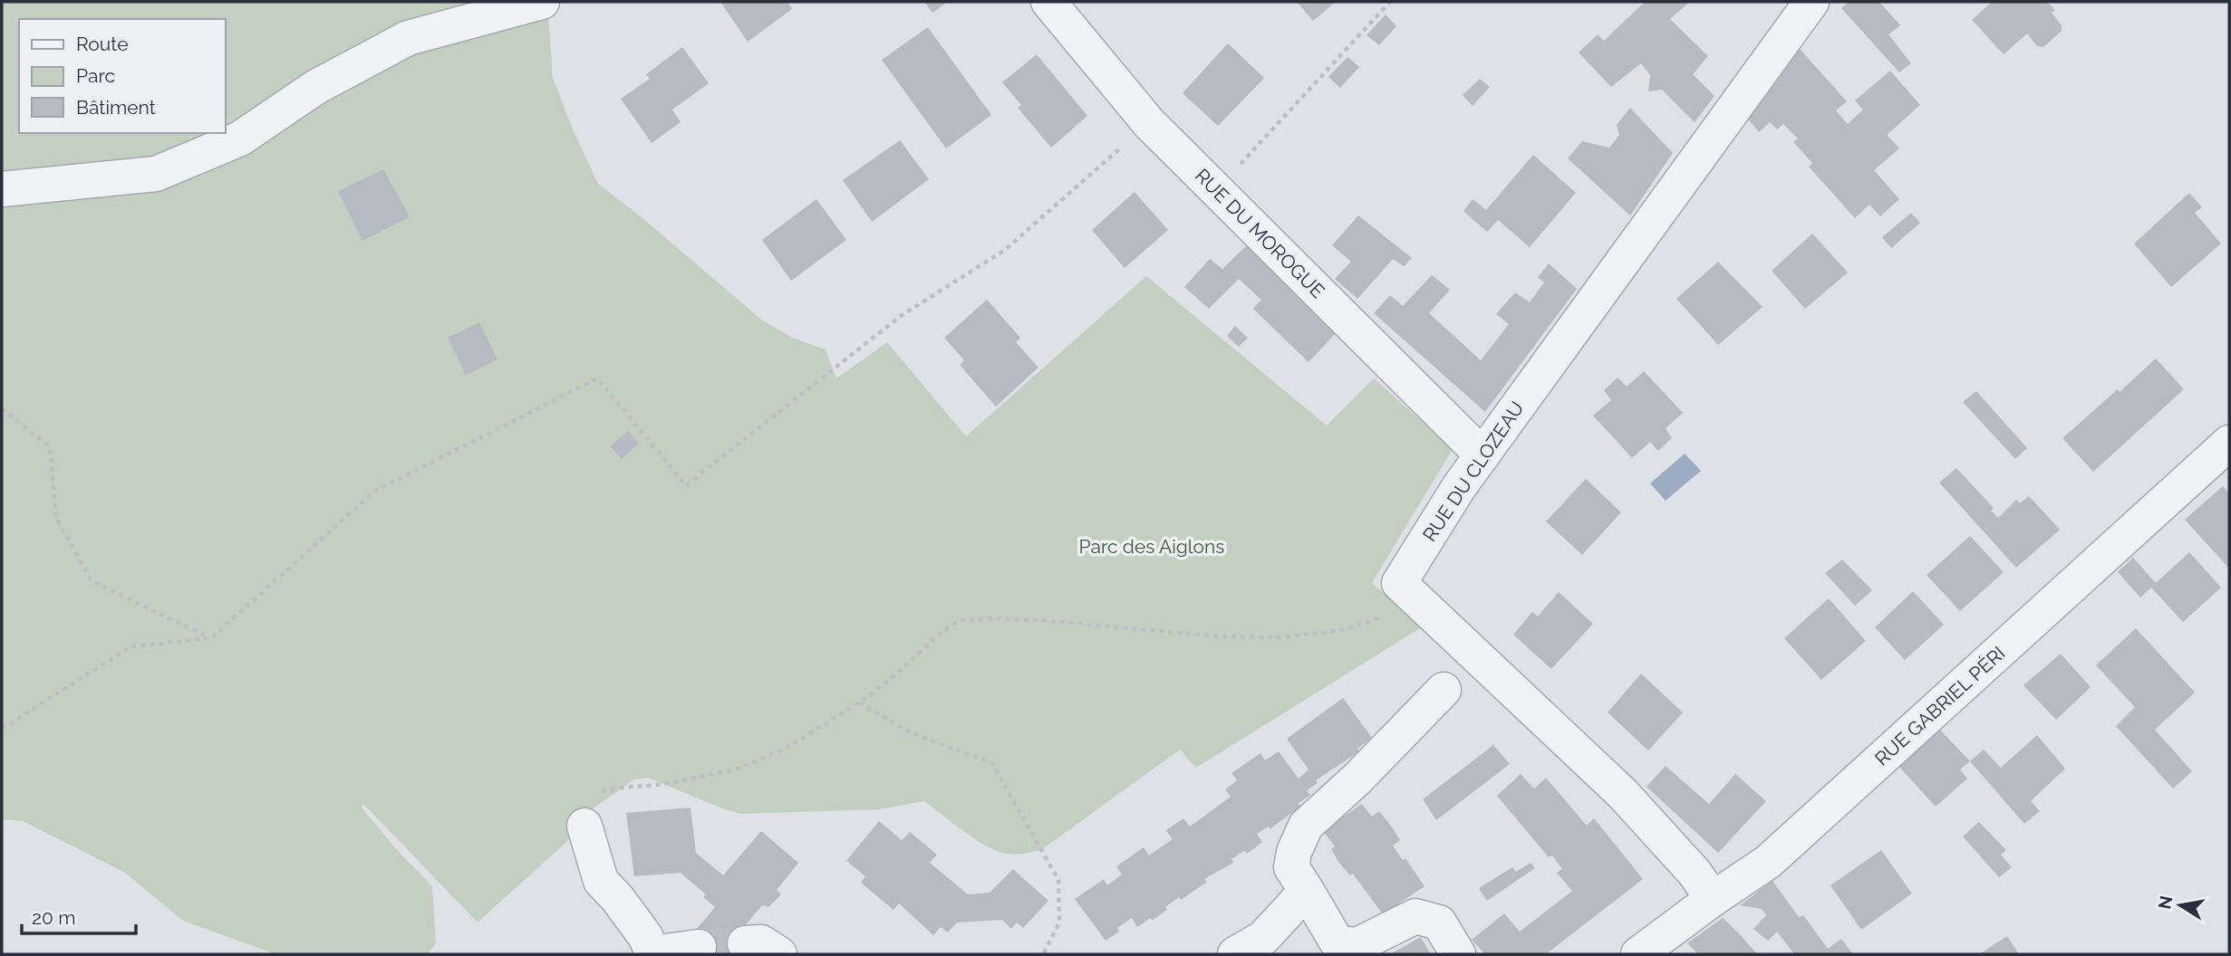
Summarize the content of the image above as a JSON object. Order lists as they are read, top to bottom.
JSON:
{
  "streets": {
    "street": ["RUE DU MOROGUE", "RUE DU CLOZEAU", "RUE GABRIEL PÉRI"]
  },
  "crossings": [
    ["RUE DU MOROGUE", "RUE DU CLOZEAU"],
    ["RUE DU CLOZEAU", "RUE GABRIEL PÉRI"]
  ],
  "parks": ["Parc des Aiglons"],
  "legend": ["Route", "Parc", "Bâtiment"],
  "scale_bar": "20 m",
  "north": "left"
}
